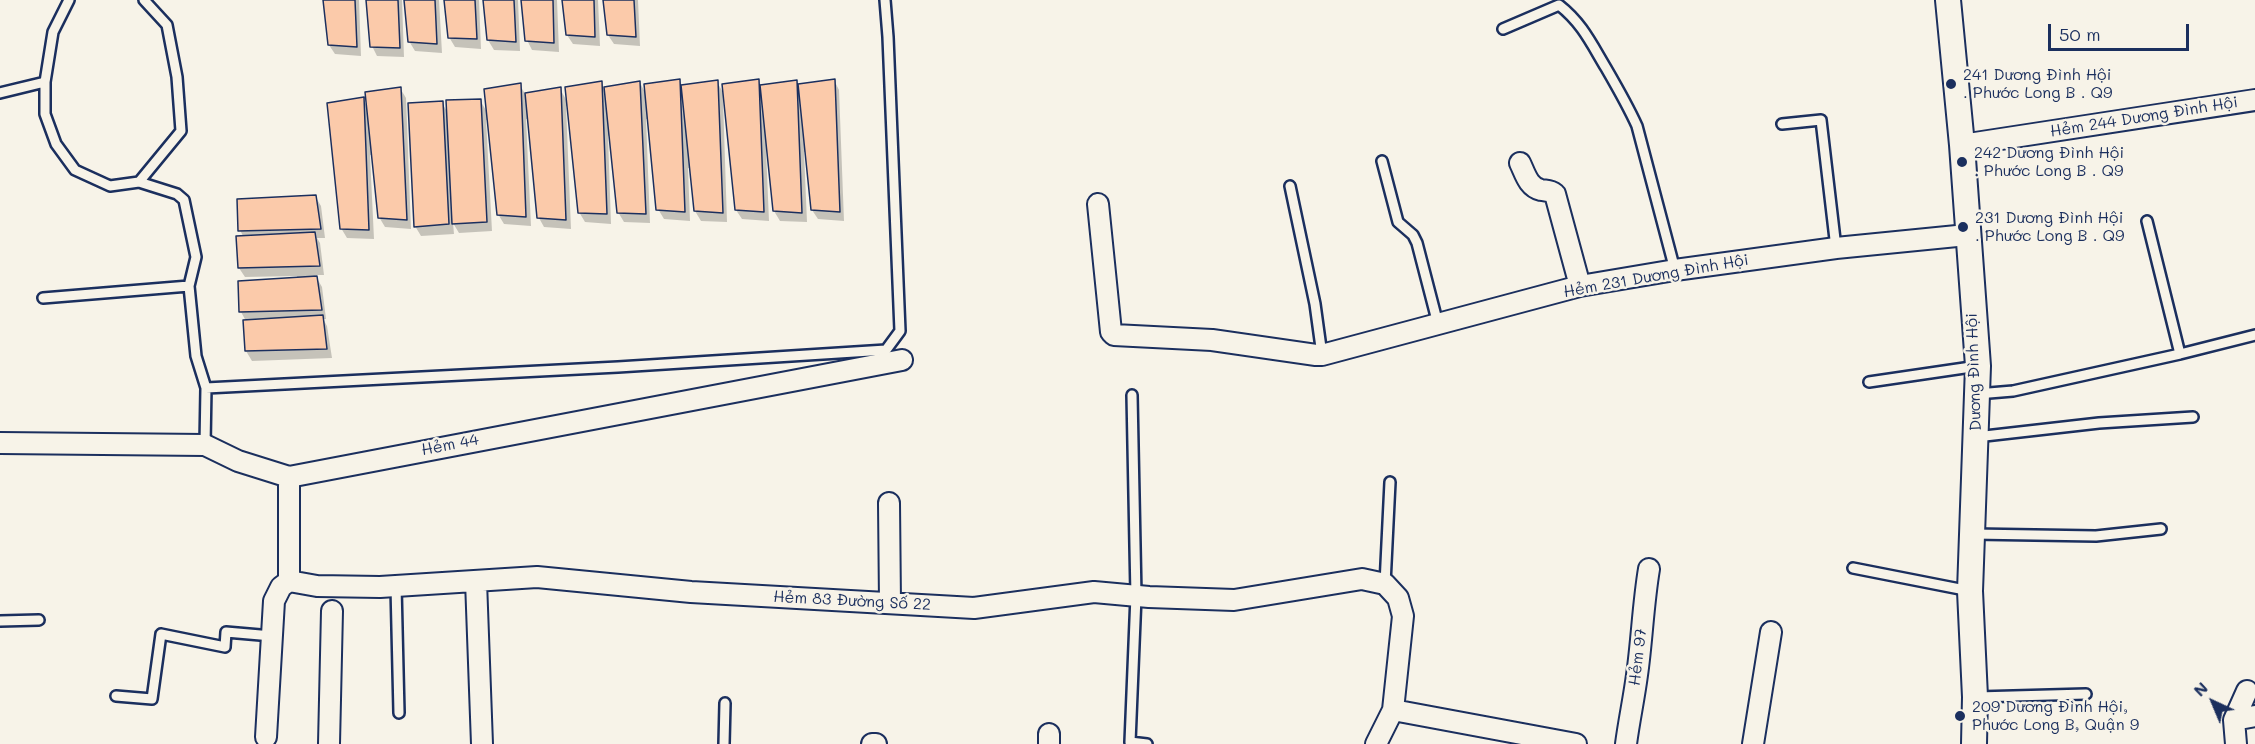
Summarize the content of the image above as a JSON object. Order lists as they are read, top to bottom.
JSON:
{
  "streets": {
    "street": [
      "Hẻm 244 Dương Đình Hội",
      "Hẻm 231 Dương Đình Hội",
      "Dương Đình Hội",
      "Hẻm 44",
      "Hẻm 83 Đường Số 22",
      "Hẻm 97"
    ]
  },
  "crossings": [
    ["Hẻm 244 Dương Đình Hội", "Dương Đình Hội"],
    ["Hẻm 231 Dương Đình Hội", "Dương Đình Hội"]
  ],
  "places": [
    "241 Dương Đình Hội . Phước Long B . Q9",
    "242 Dương Đình Hội . Phước Long B . Q9",
    "231 Dương Đình Hội . Phước Long B . Q9",
    "209 Dương Đình Hội, Phước Long B, Quận 9"
  ],
  "scale_bar": "50 m",
  "north": "top left"
}
